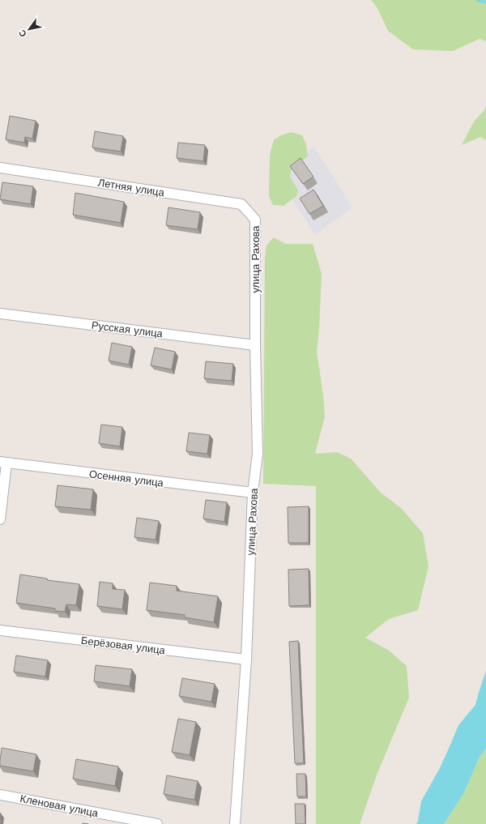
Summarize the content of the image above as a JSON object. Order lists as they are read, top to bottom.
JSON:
{
  "streets": {
    "street": [
      "Летняя улица",
      "улица Рахова",
      "Русская улица",
      "Осенняя улица",
      "Берёзовая улица",
      "Кленовая улица"
    ]
  },
  "crossings": [
    ["Летняя улица", "улица Рахова"],
    ["улица Рахова", "Русская улица"],
    ["улица Рахова", "Осенняя улица"],
    ["улица Рахова", "Берёзовая улица"]
  ],
  "north": "bottom left"
}
